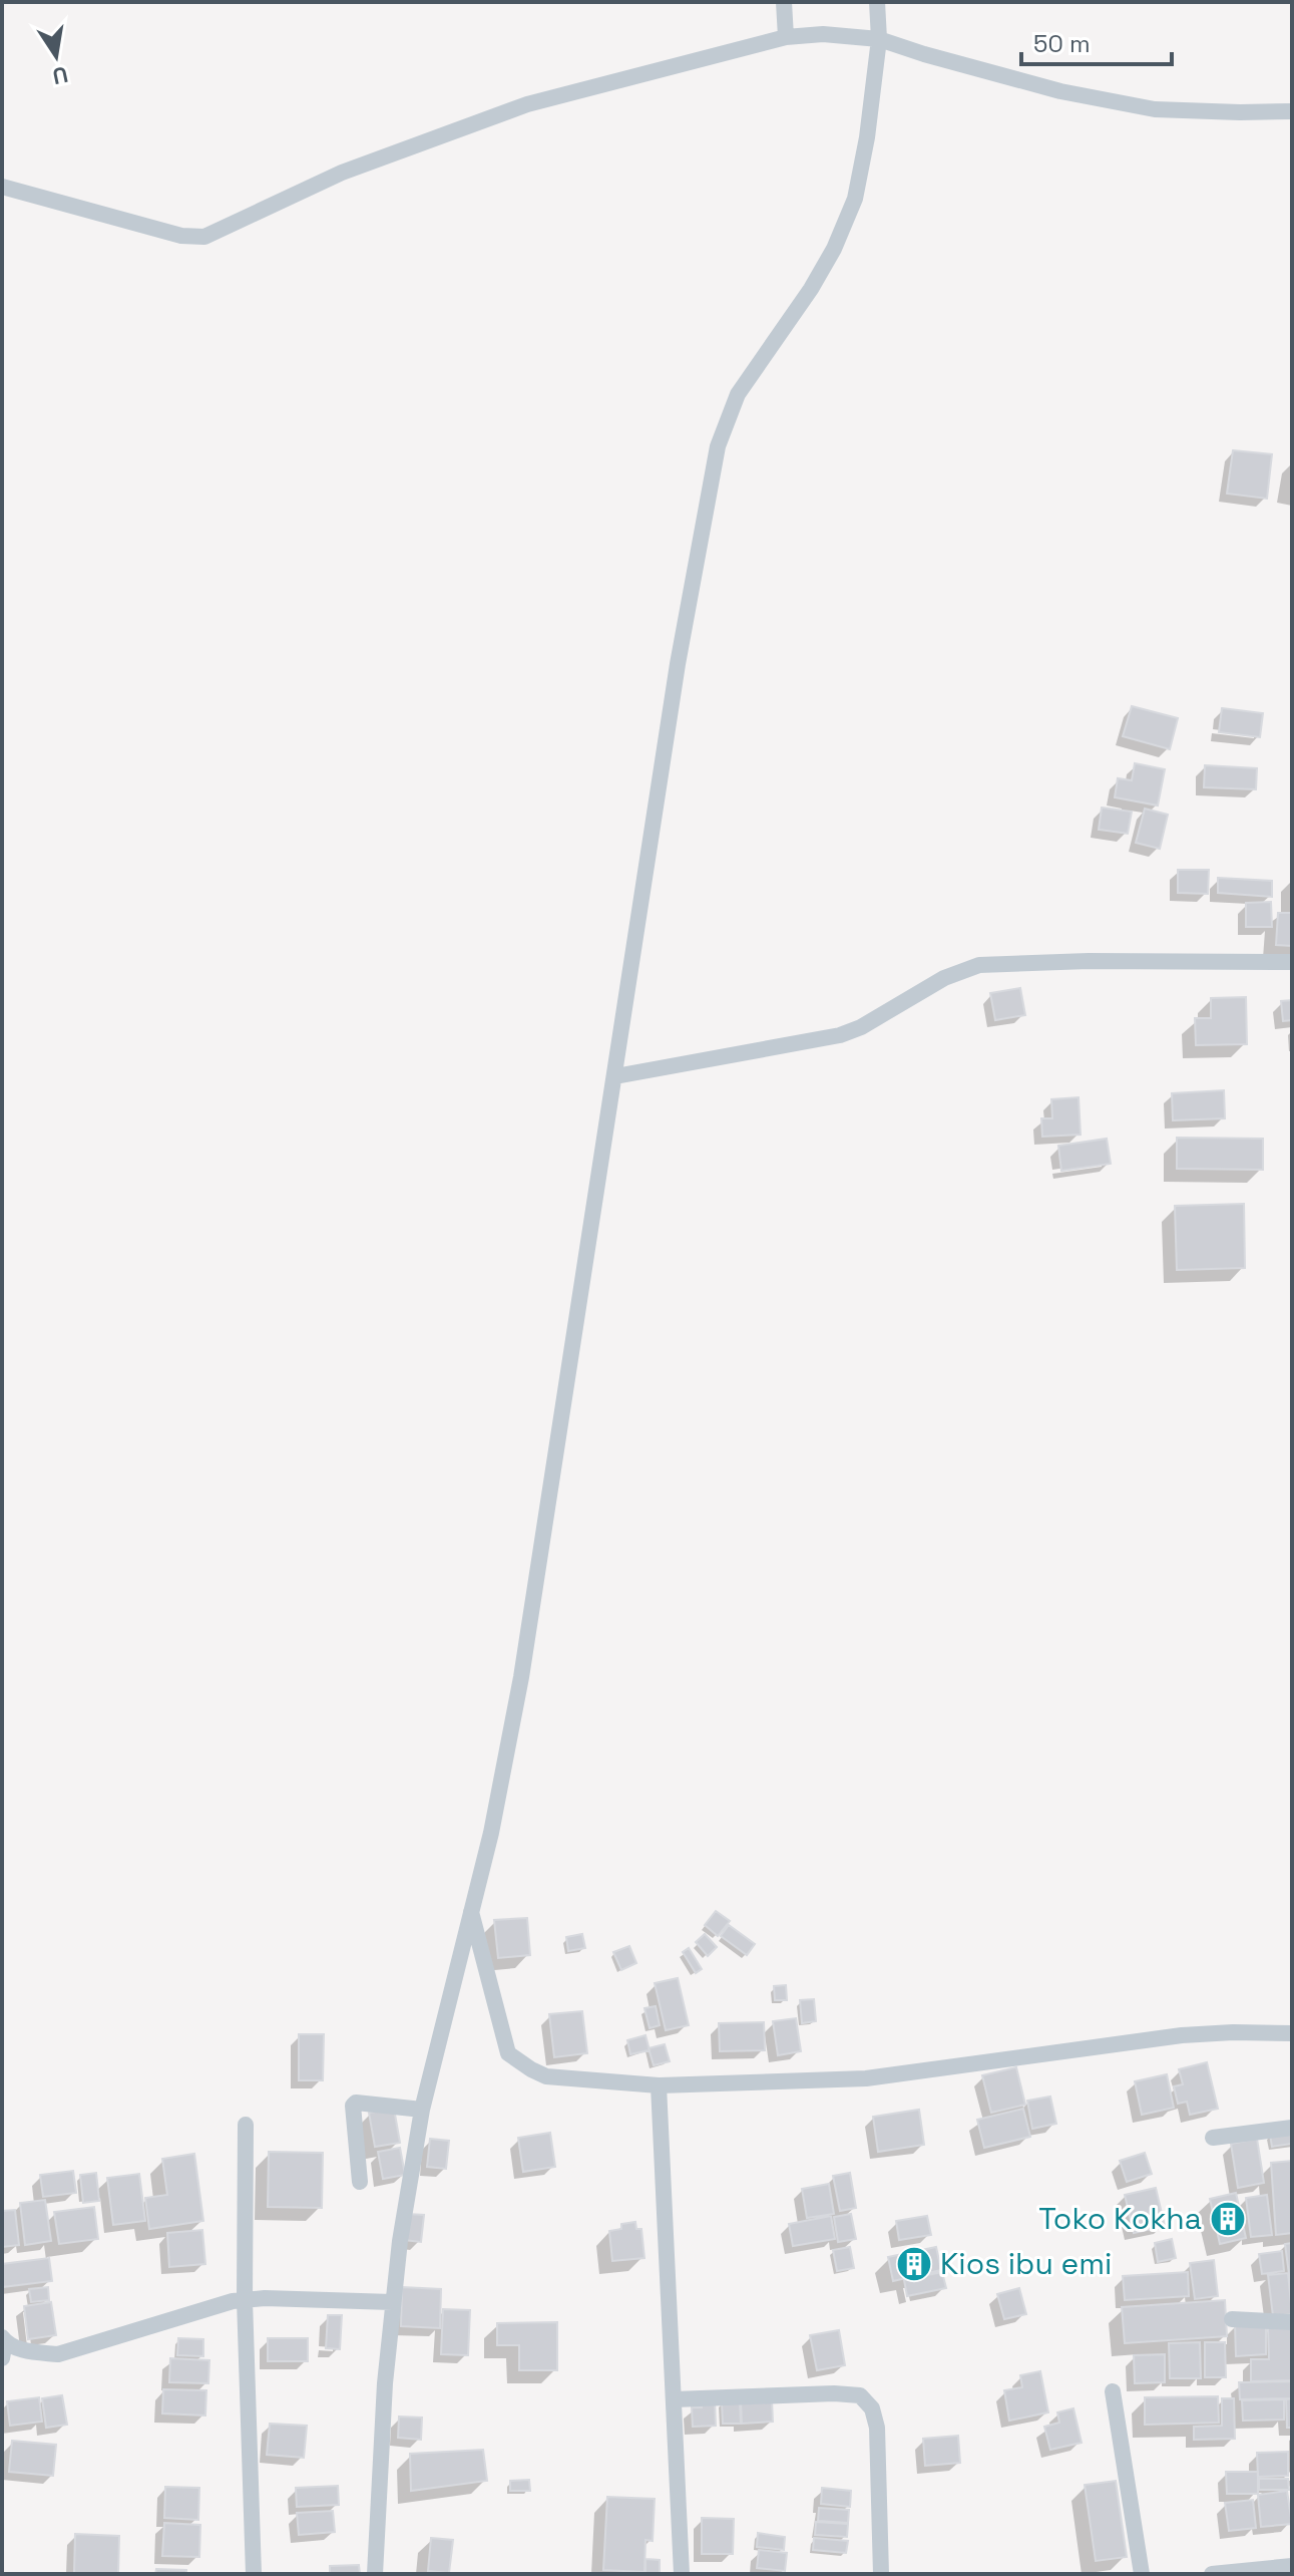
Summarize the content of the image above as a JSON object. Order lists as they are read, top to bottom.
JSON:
{
  "places": {
    "building": ["Toko Kokha", "Kios ibu emi"]
  },
  "scale_bar": "50 m",
  "north": "bottom"
}
